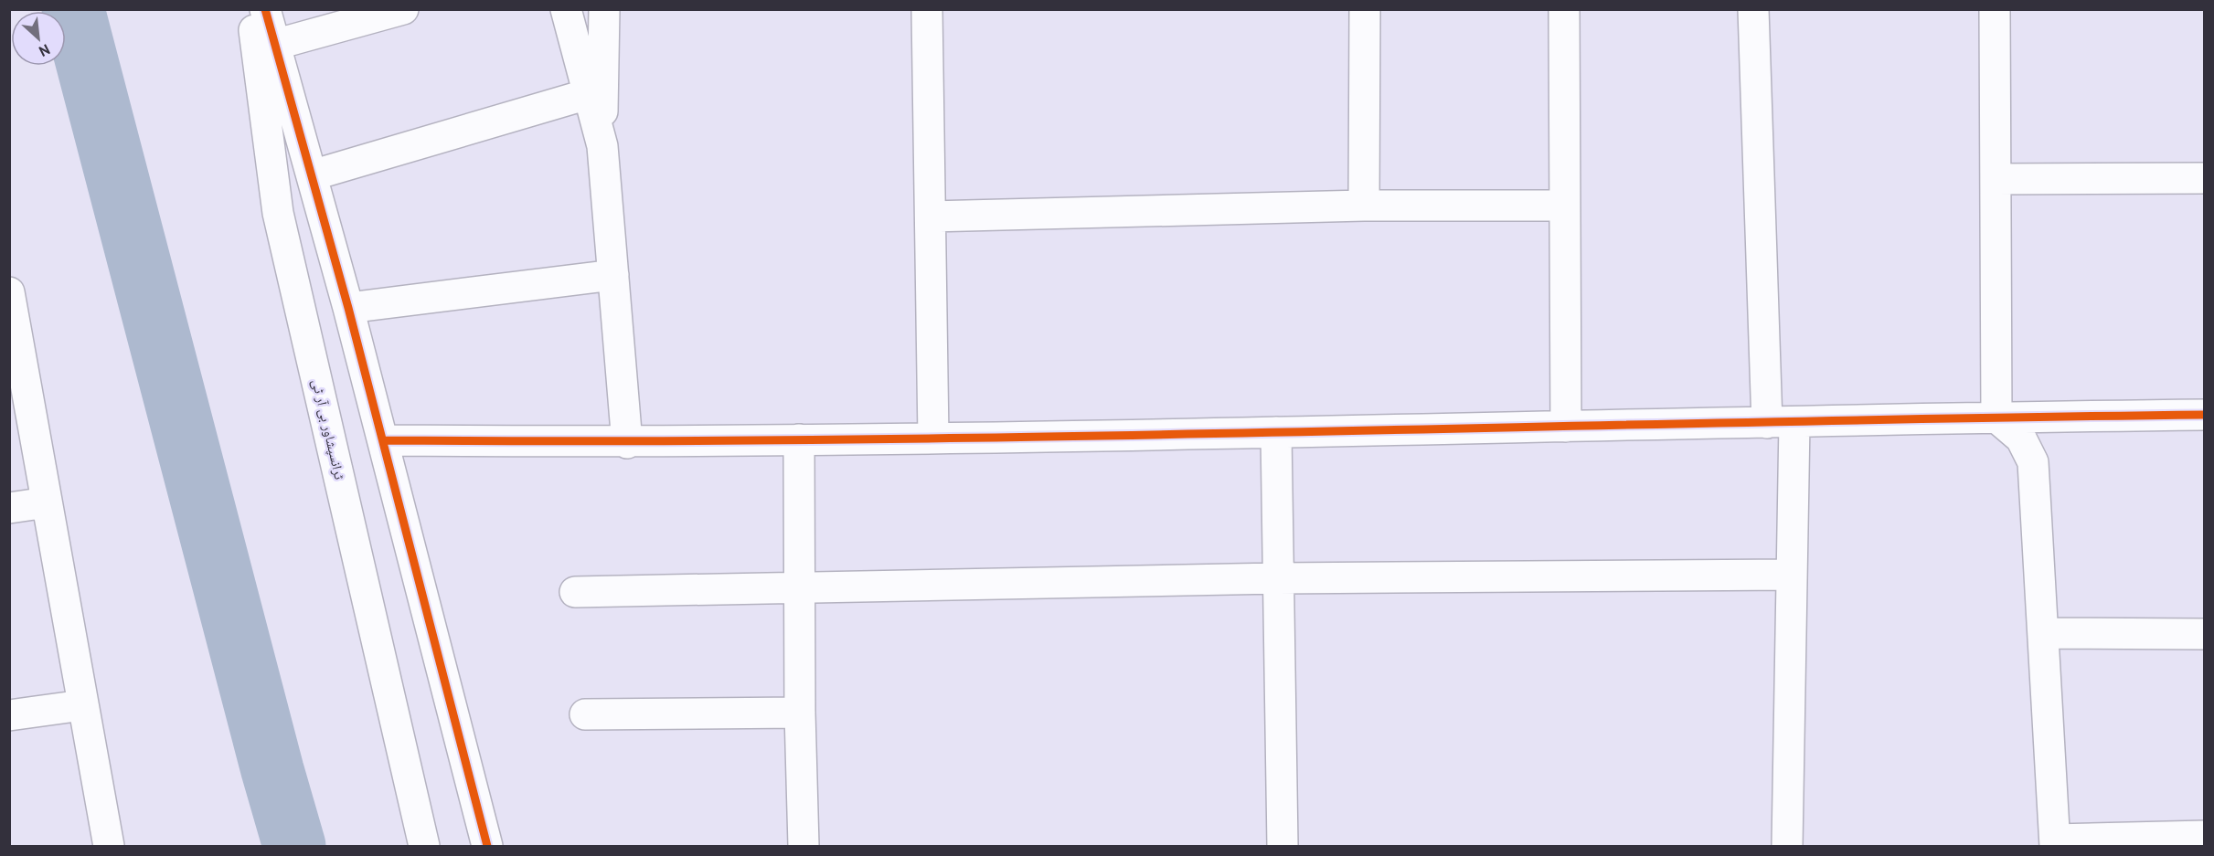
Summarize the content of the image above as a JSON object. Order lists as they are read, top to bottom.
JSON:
{
  "streets": {
    "street": ["ٹرانسپشاور بی آر ٹی"]
  },
  "north": "bottom right"
}
